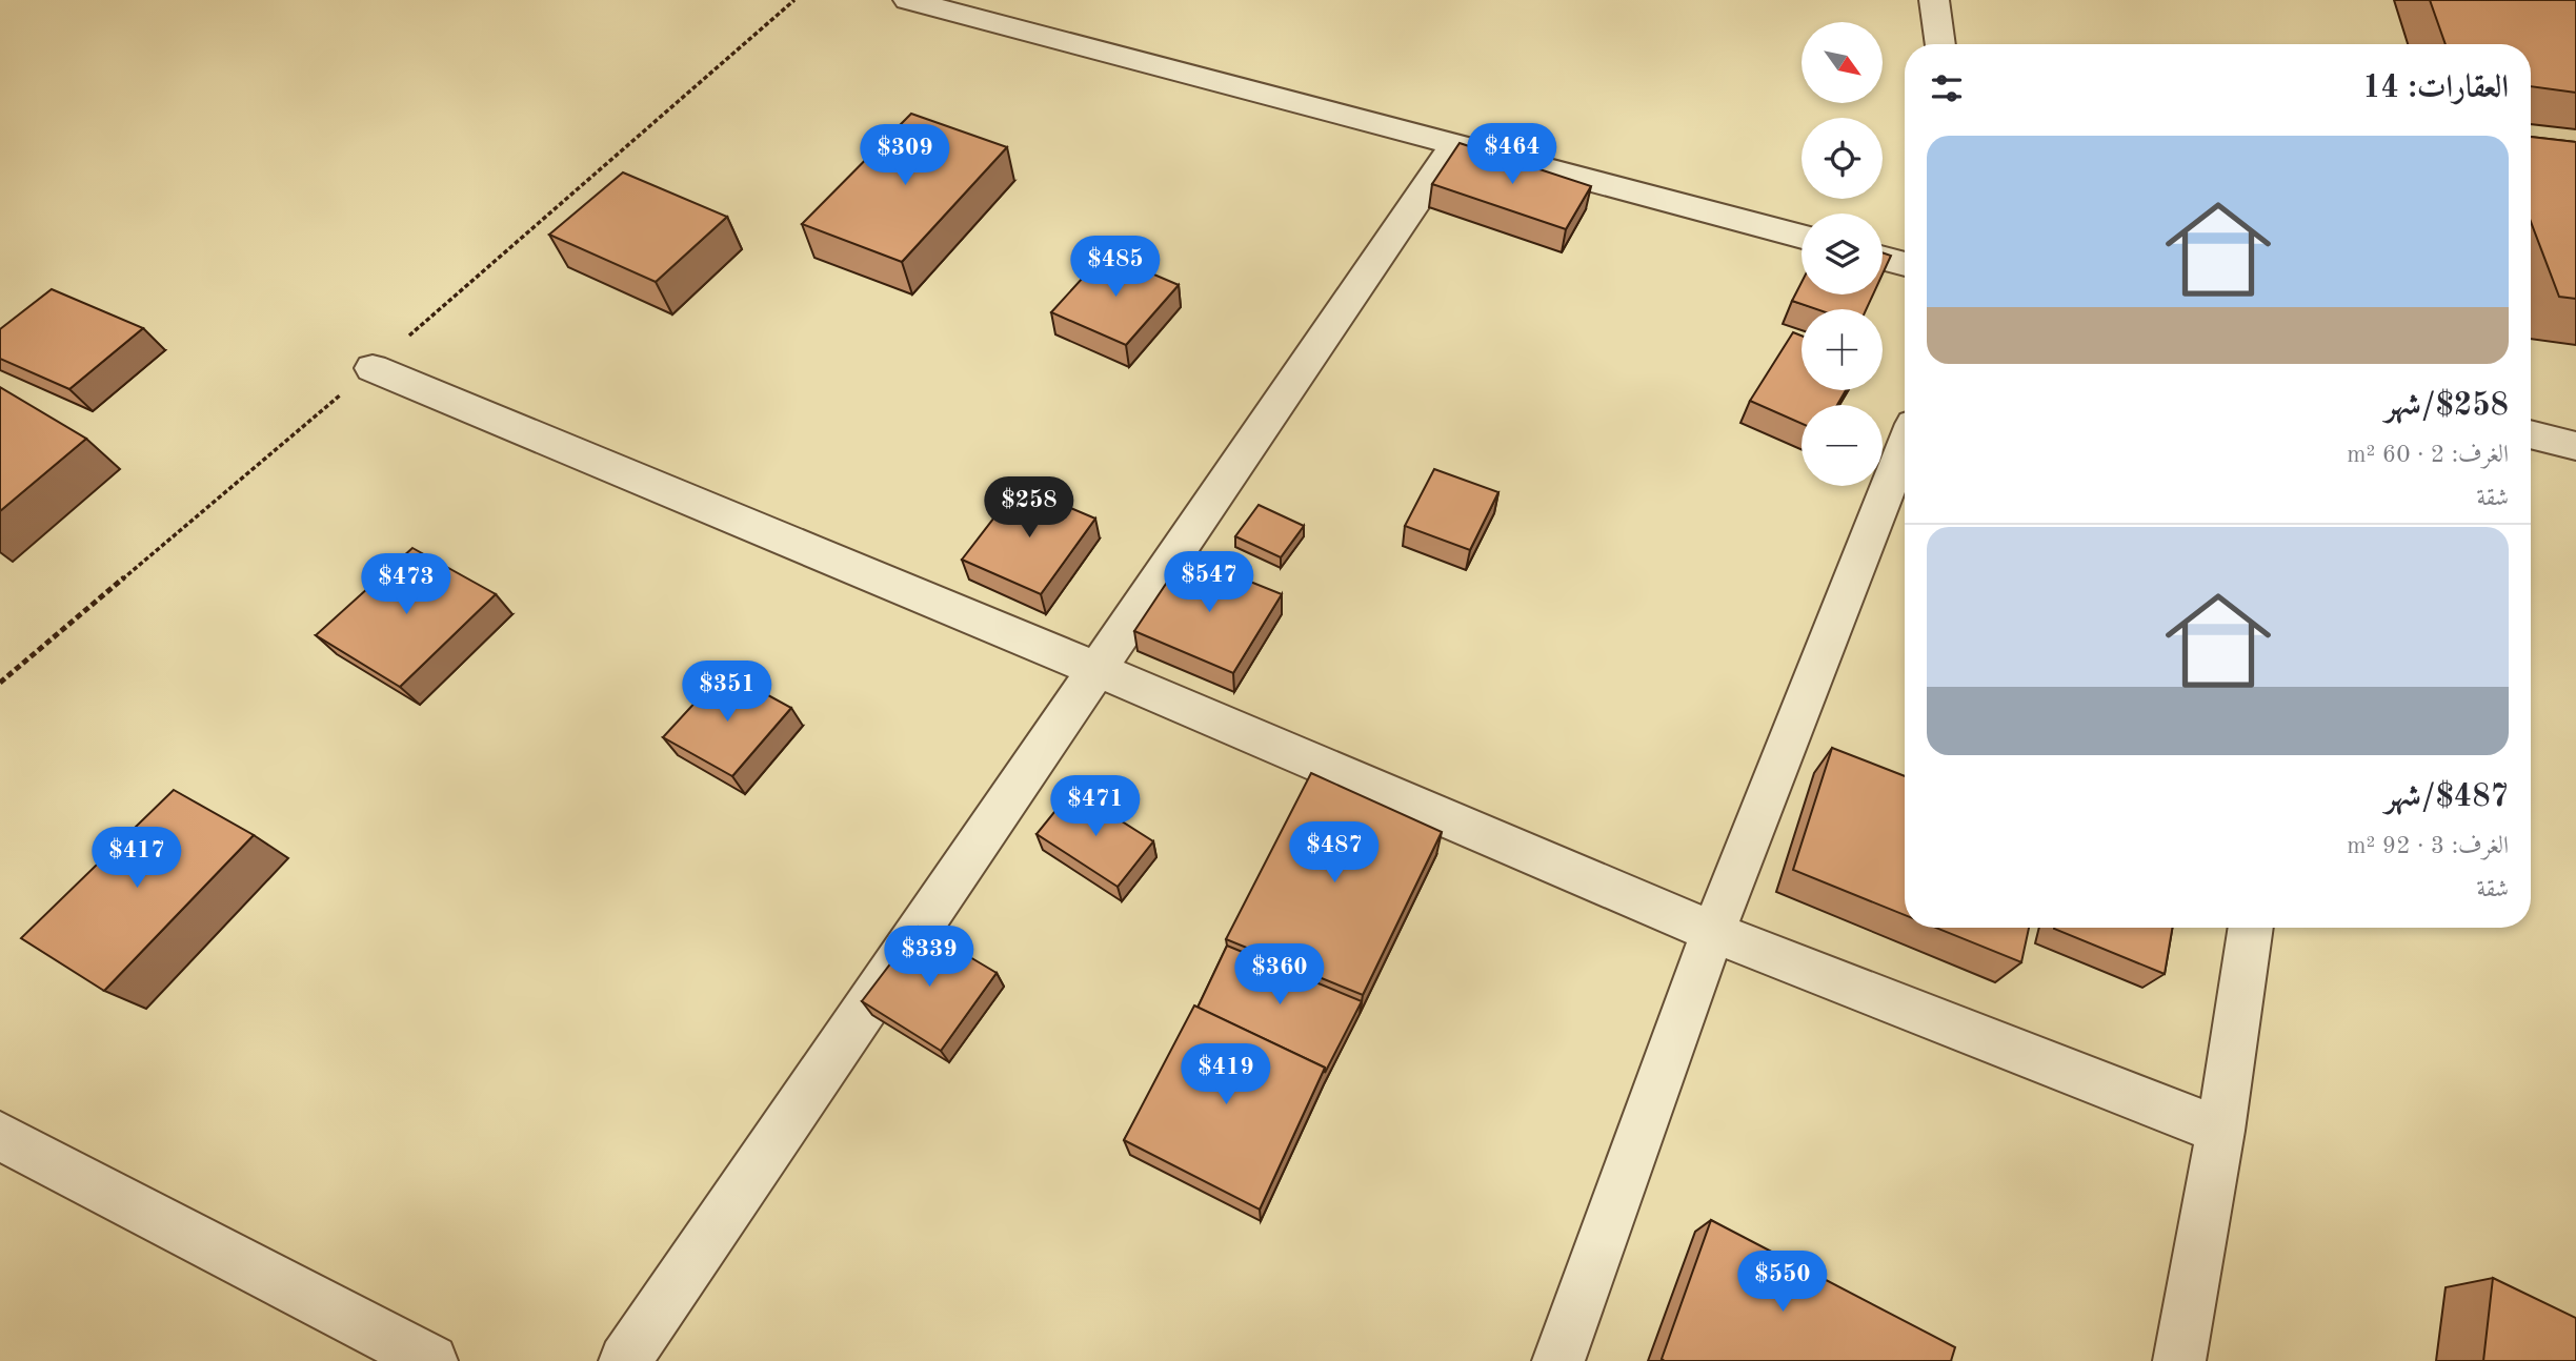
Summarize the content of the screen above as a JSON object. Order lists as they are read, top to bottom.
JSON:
{
  "north": "bottom right",
  "page": {
    "map_buttons": ["+", "−"],
    "heading": "العقارات: 14",
    "price": [
      "$464",
      "$309",
      "$485",
      "$258",
      "$547",
      "$473",
      "$351",
      "$471",
      "$487",
      "$417",
      "$339",
      "$360",
      "$419",
      "$550"
    ],
    "list": [
      {
        "name": "$258/شهر",
        "note": "الغرف: 2 · 60 m² · شقة"
      },
      {
        "name": "$487/شهر",
        "note": "الغرف: 3 · 92 m² · شقة"
      }
    ]
  }
}
